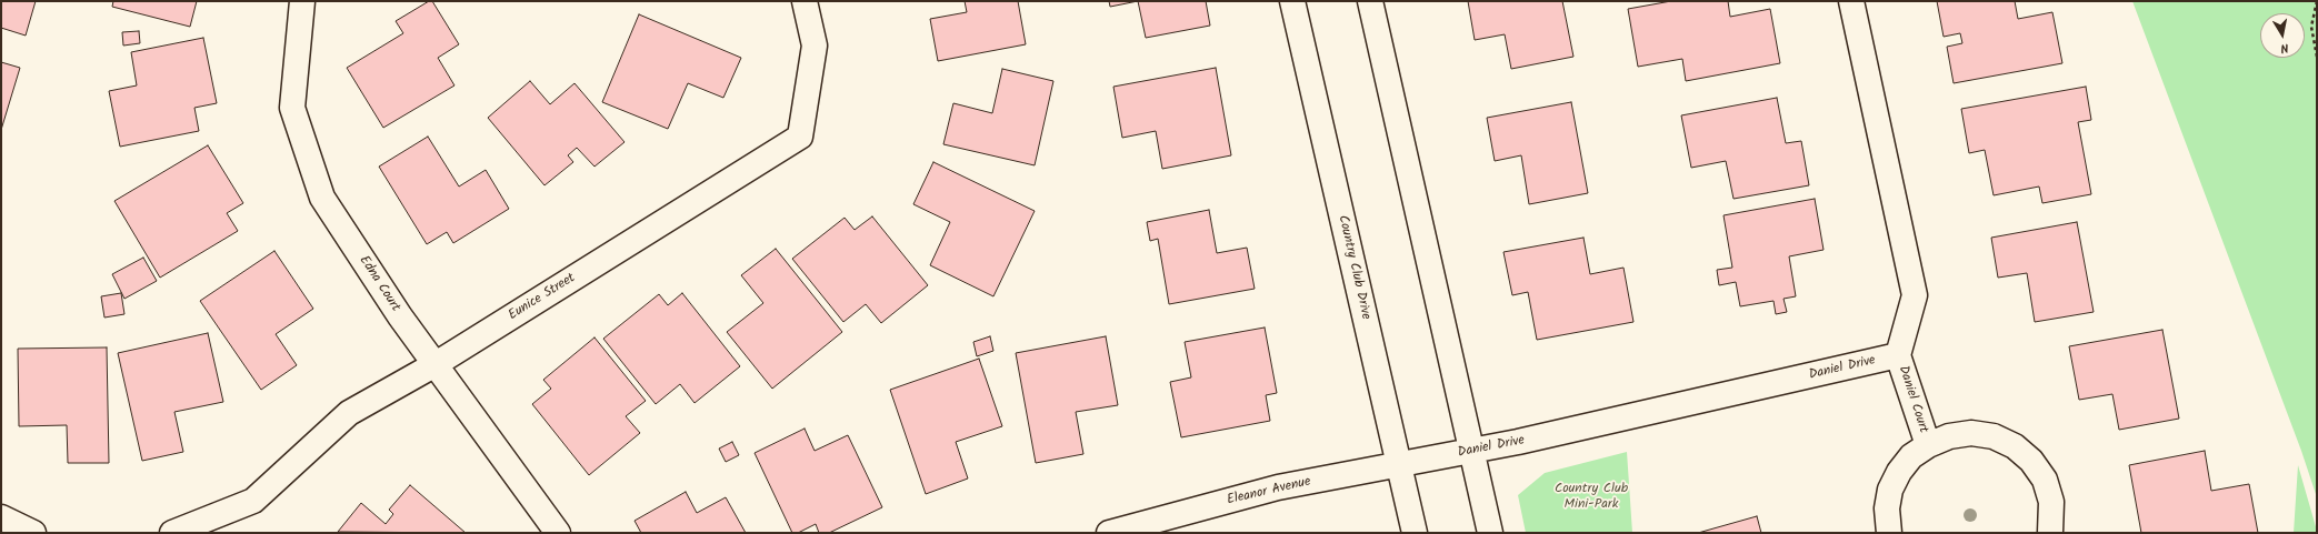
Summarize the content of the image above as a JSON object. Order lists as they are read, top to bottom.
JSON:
{
  "streets": {
    "street": [
      "Country Club Drive",
      "Edna Court",
      "Eunice Street",
      "Daniel Drive",
      "Daniel Court",
      "Eleanor Avenue"
    ]
  },
  "crossings": [
    ["Country Club Drive", "Eleanor Avenue"],
    ["Edna Court", "Eunice Street"],
    ["Daniel Drive", "Daniel Court"],
    ["Daniel Drive", "Eleanor Avenue"]
  ],
  "parks": ["Country Club Mini-Park"],
  "north": "bottom"
}
